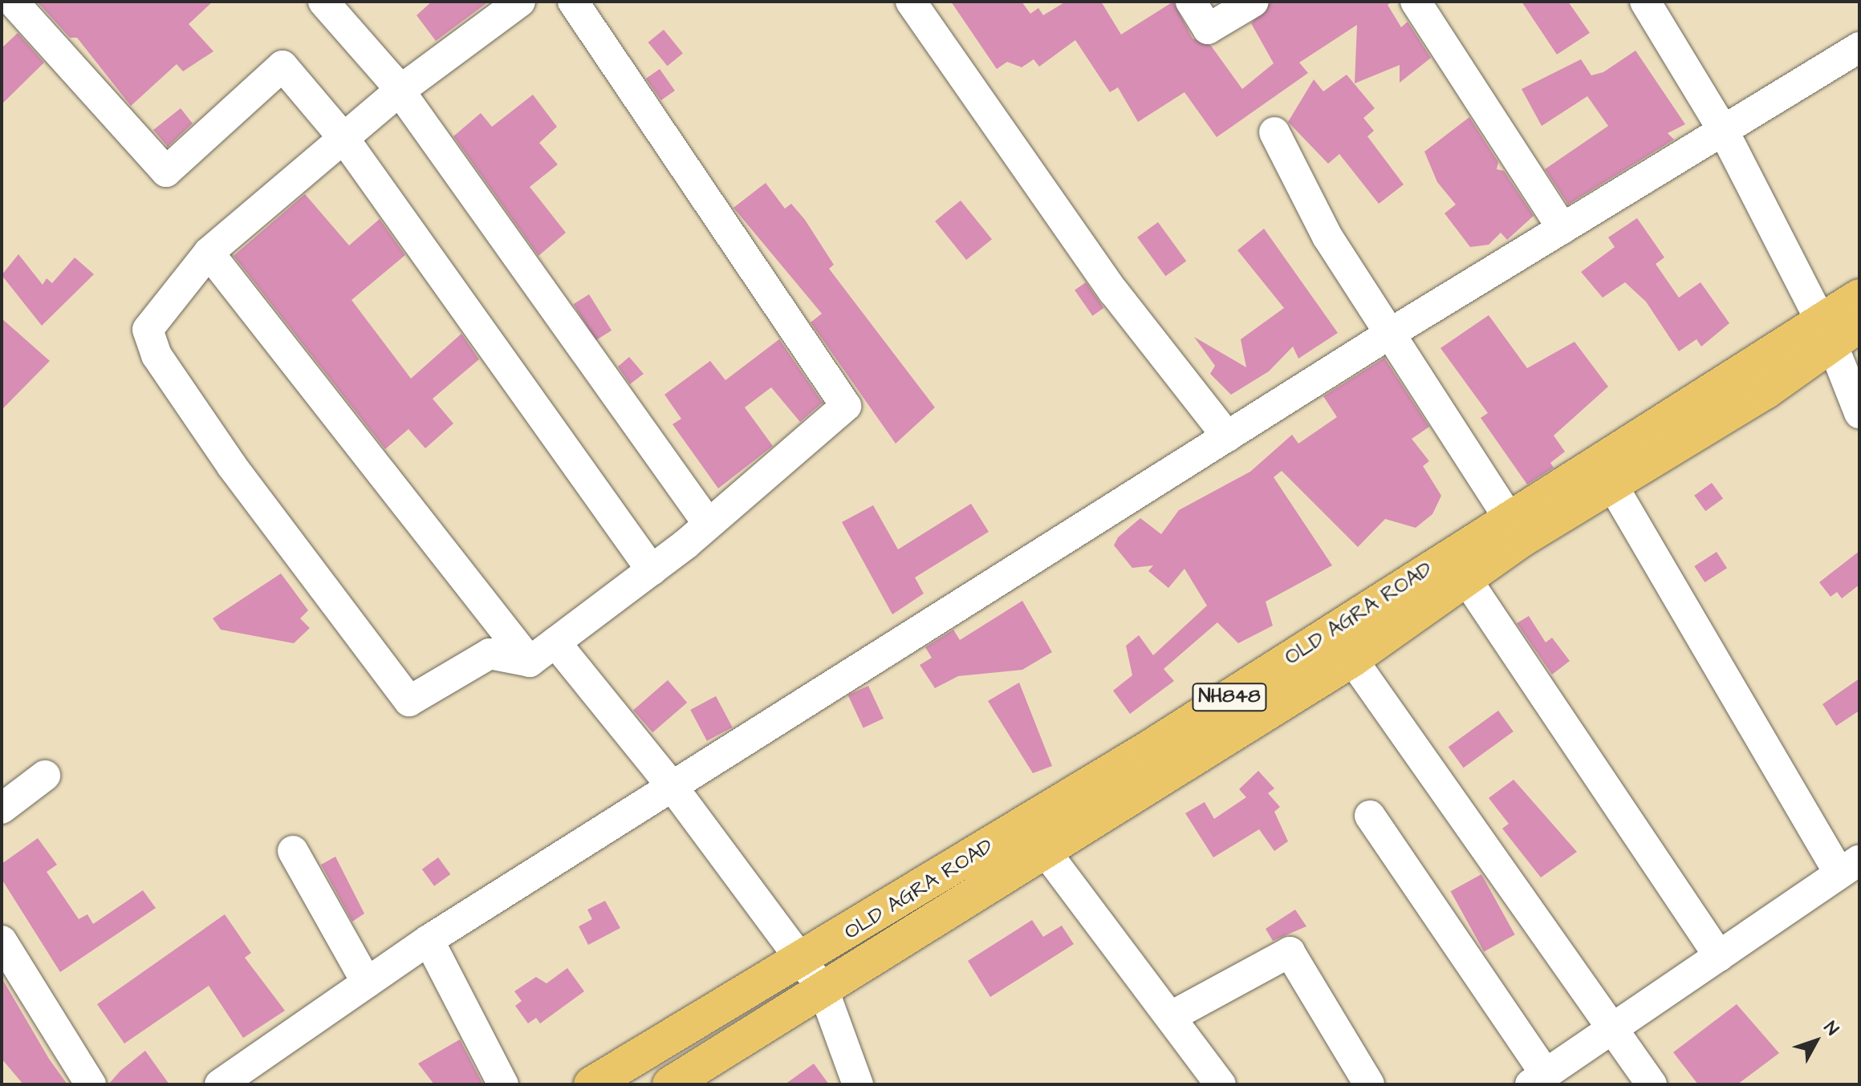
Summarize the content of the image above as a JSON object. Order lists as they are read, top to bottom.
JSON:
{
  "streets": {
    "highway": ["OLD AGRA ROAD", "NH848"]
  },
  "crossings": [
    ["OLD AGRA ROAD", "NH848"]
  ],
  "north": "top right"
}
